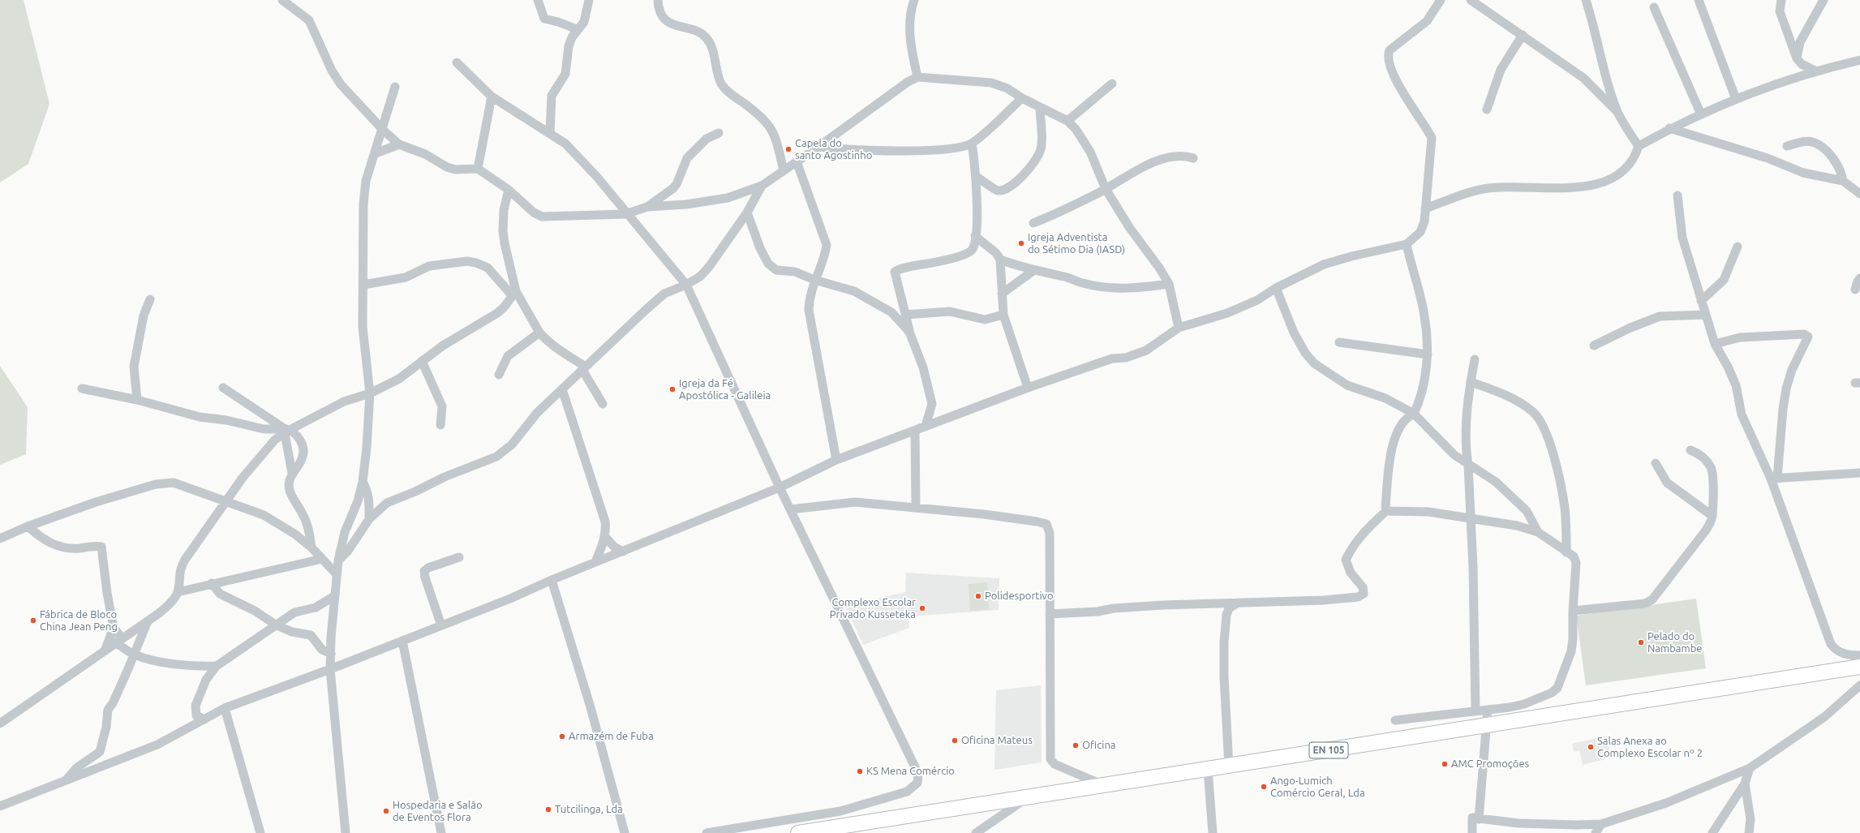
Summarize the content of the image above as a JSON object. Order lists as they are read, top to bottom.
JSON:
{
  "streets": {
    "main road": ["EN 105"]
  },
  "places": [
    "Capela do santo Agostinho",
    "Igreja Adventista do Sétimo Dia (IASD)",
    "Igreja da Fé Apostólica - Galileia",
    "Polidesportivo",
    "Complexo Escolar Privado Kusseteka",
    "Fábrica de Bloco China Jean Peng",
    "Pelado do Nambambe",
    "Armazém de Fuba",
    "Oficina Mateus",
    "Oficina",
    "Salas Anexa ao Complexo Escolar nº 2",
    "AMC Promoções",
    "KS Mena Comércio",
    "Ango-Lumich Comércio Geral, Lda",
    "Tutcilinga, Lda",
    "Hospedaria e Salão de Eventos Flora"
  ]
}
